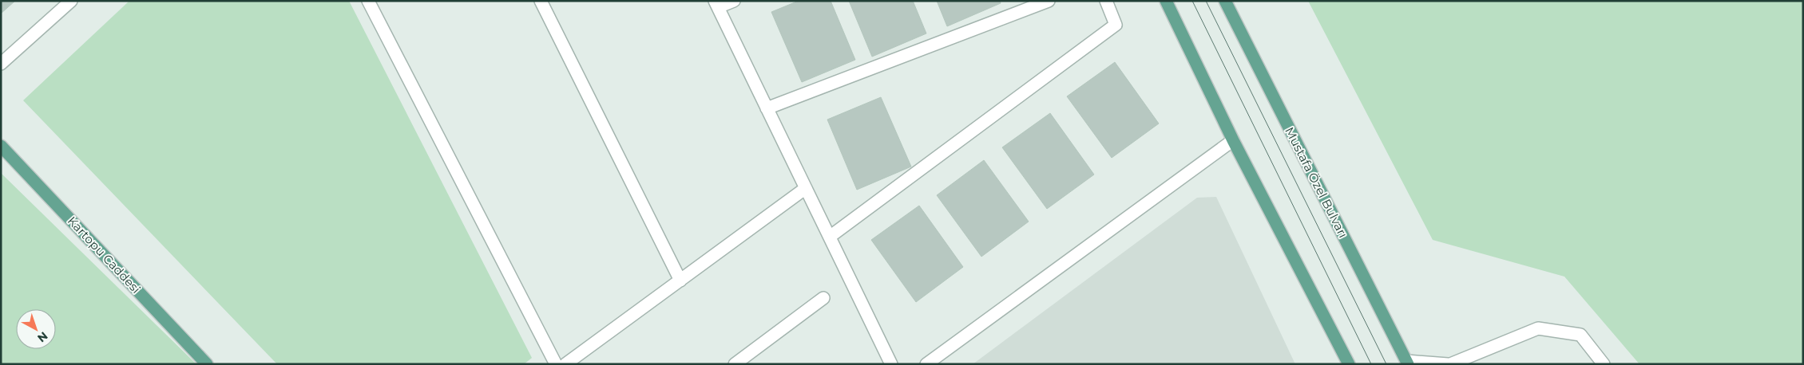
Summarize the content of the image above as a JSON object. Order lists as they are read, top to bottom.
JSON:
{
  "streets": {
    "main road": ["Mustafa Özel Bulvarı", "Kartopu Caddesi"]
  },
  "north": "bottom right"
}
